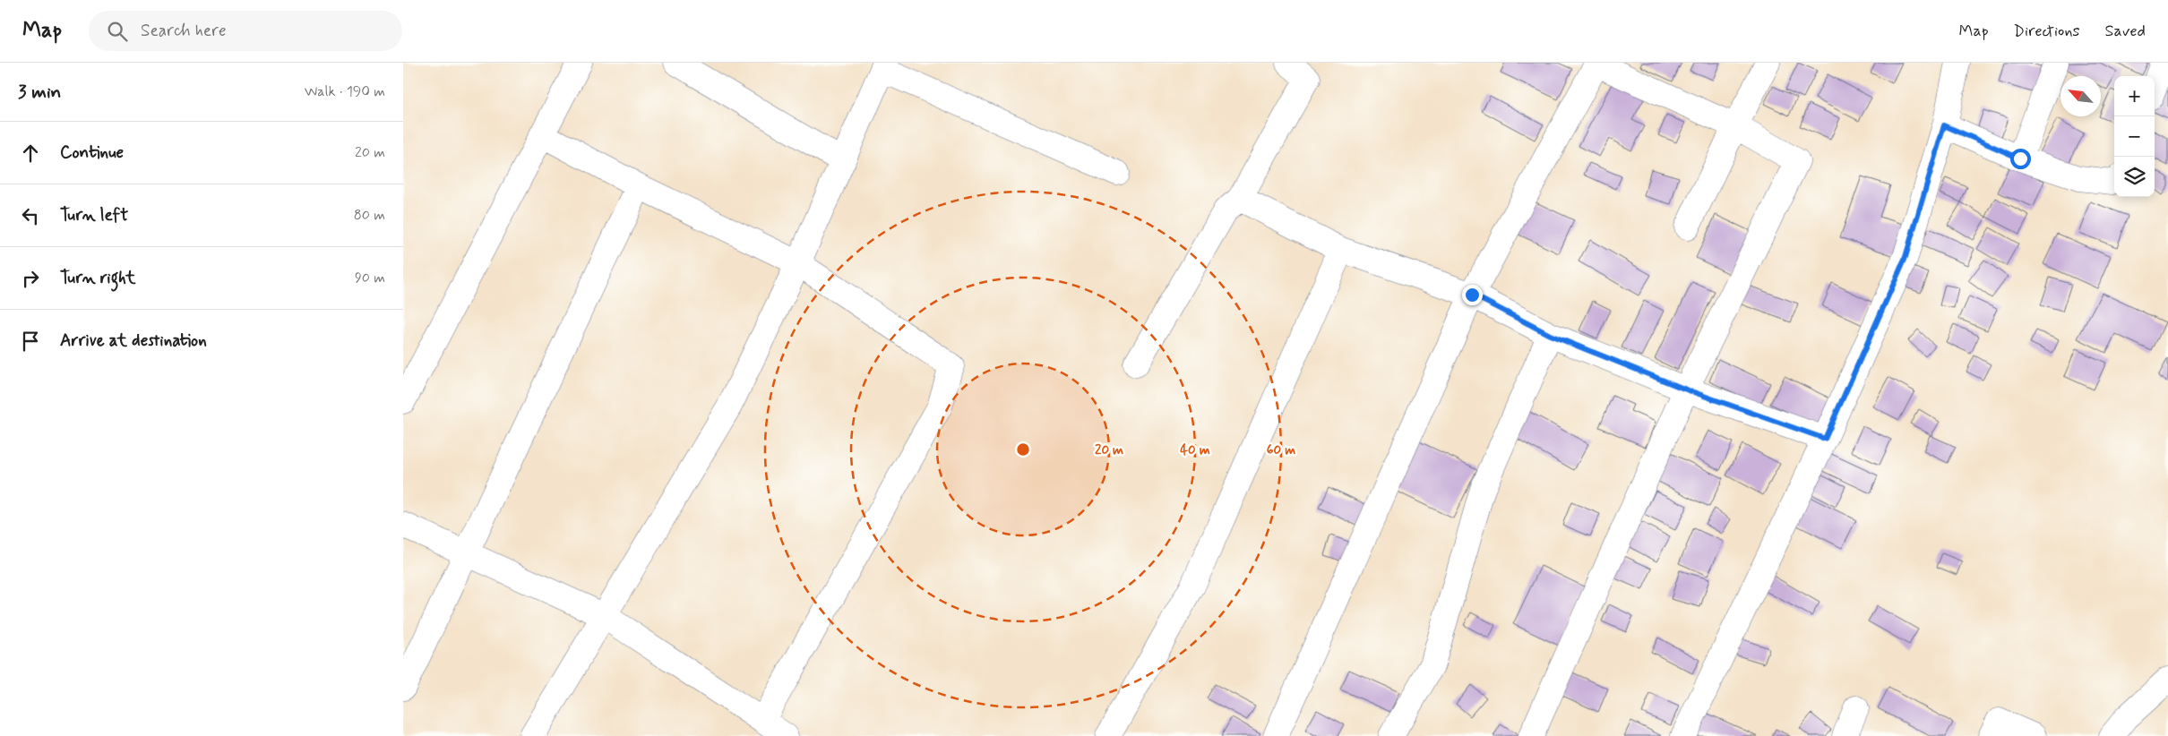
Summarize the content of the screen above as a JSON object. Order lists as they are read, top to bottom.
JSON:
{
  "north": "top left",
  "page": {
    "header": "Map",
    "search": "Search here",
    "nav": ["Map", "Directions", "Saved"],
    "heading": ["3 min", "Walk · 190 m"],
    "map_buttons": ["+", "−"],
    "list": [
      ["Continue", "20 m"],
      ["Turn left", "80 m"],
      ["Turn right", "90 m"],
      "Arrive at destination"
    ]
  },
  "rings": ["20 m", "40 m", "60 m"]
}
